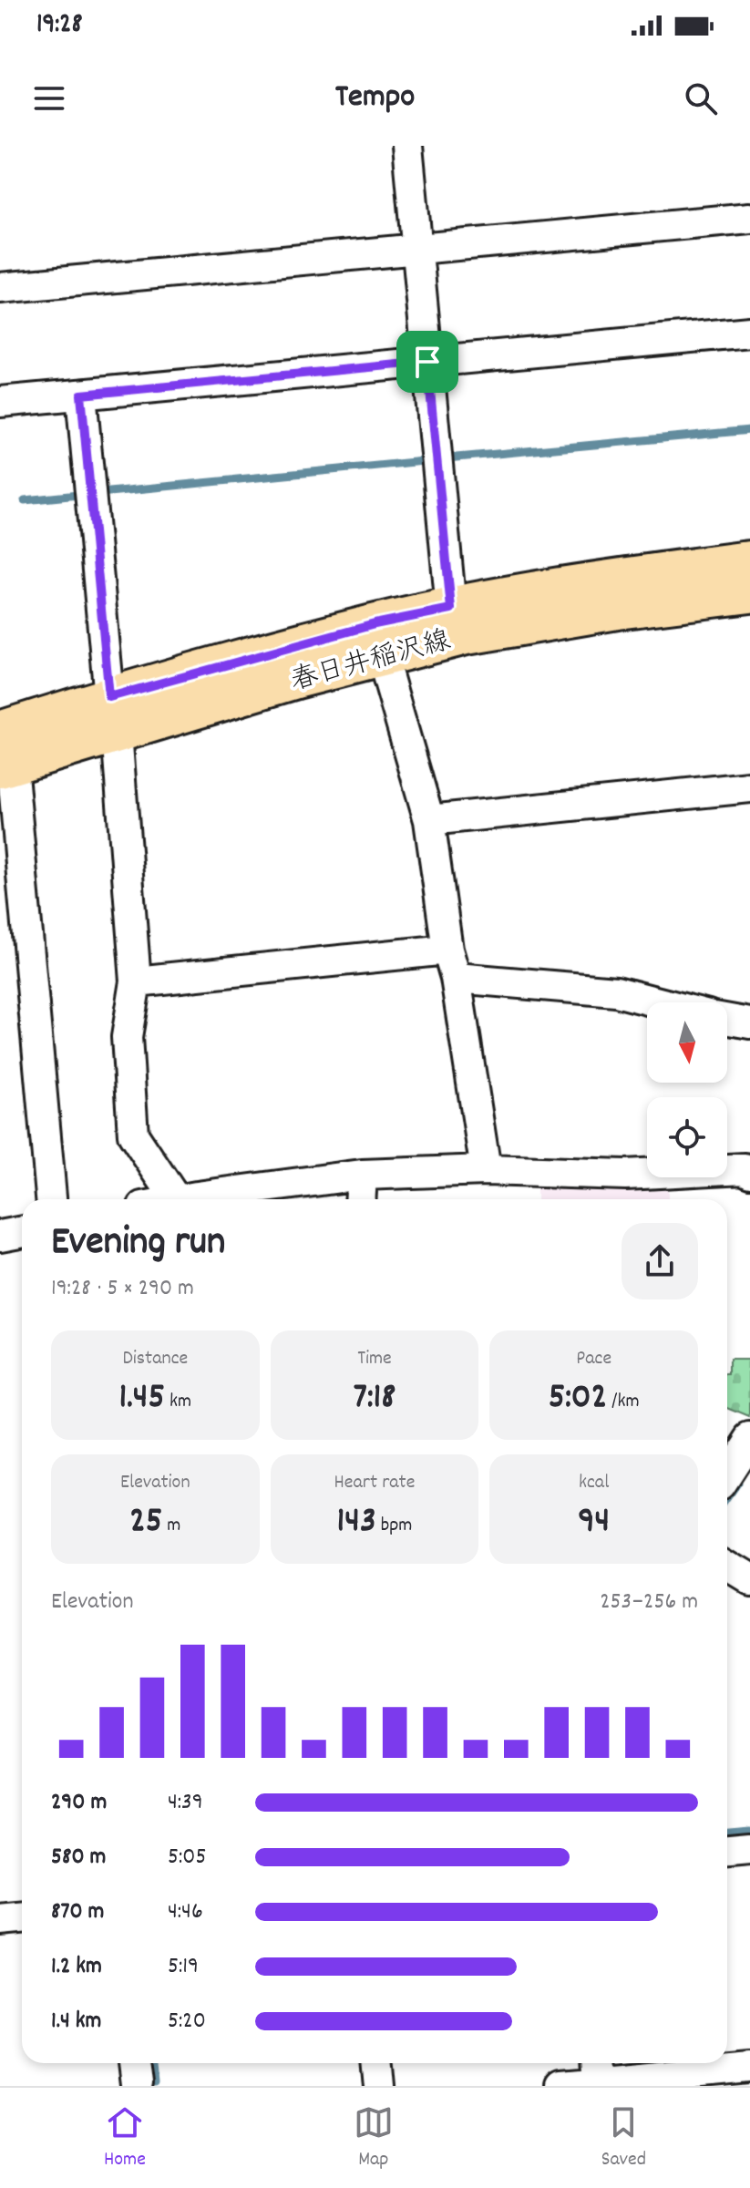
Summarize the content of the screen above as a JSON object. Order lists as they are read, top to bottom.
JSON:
{
  "streets": {
    "main road": ["春日井稲沢線"]
  },
  "north": "bottom",
  "page": {
    "status": "19:28",
    "header": "Tempo",
    "heading": ["Evening run", "19:28 · 5 × 290 m"],
    "stats": [
      ["Distance", "1.45 km"],
      ["Time", "7:18"],
      ["Pace", "5:02 /km"],
      ["Elevation", "25 m"],
      ["Heart rate", "143 bpm"],
      ["kcal", "94"]
    ],
    "chart": ["Elevation", "253–256 m"],
    "list": [
      {
        "name": "290 m",
        "note": "4:39"
      },
      {
        "name": "580 m",
        "note": "5:05"
      },
      {
        "name": "870 m",
        "note": "4:46"
      },
      {
        "name": "1.2 km",
        "note": "5:19"
      },
      {
        "name": "1.4 km",
        "note": "5:20"
      }
    ],
    "tabs": ["Home", "Map", "Saved"]
  }
}
